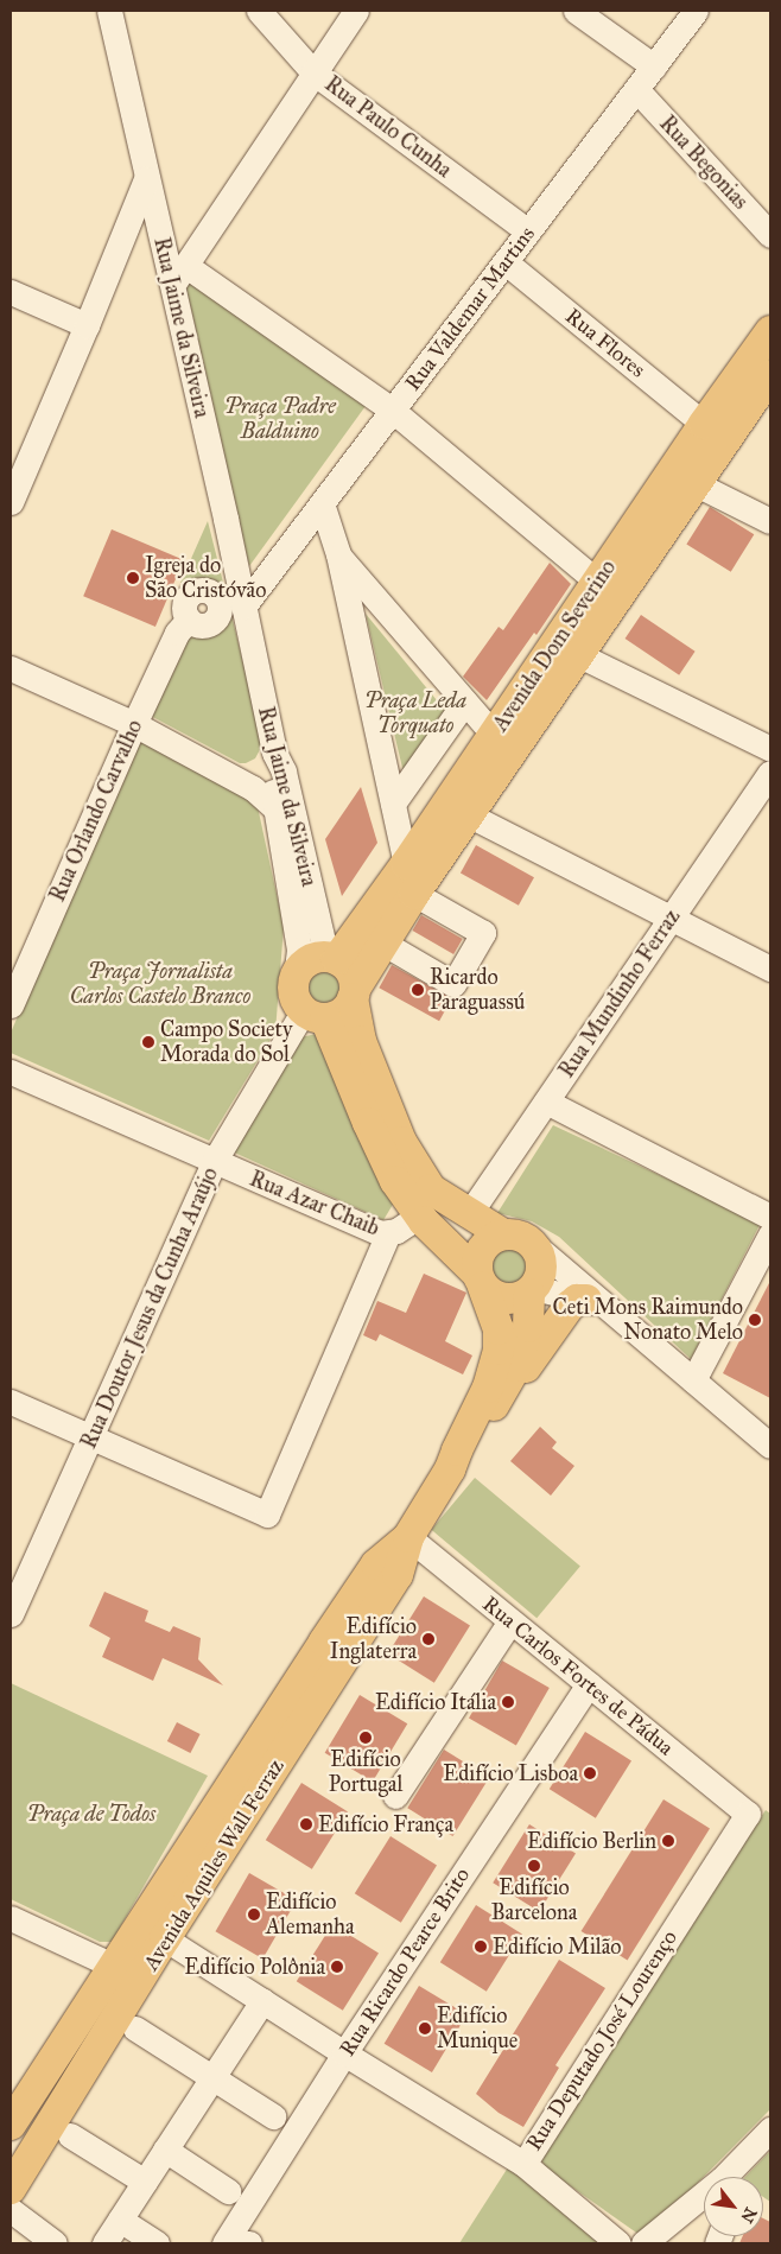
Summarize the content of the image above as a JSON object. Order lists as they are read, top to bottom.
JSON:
{
  "streets": {
    "main road": ["Avenida Dom Severino", "Avenida Aquiles Wall Ferraz"],
    "street": [
      "Rua Paulo Cunha",
      "Rua Begonias",
      "Rua Valdemar Martins",
      "Rua Jaime da Silveira",
      "Rua Flores",
      "Rua Orlando Carvalho",
      "Rua Mundinho Ferraz",
      "Rua Azar Chaib",
      "Rua Doutor Jesus da Cunha Araújo",
      "Rua Carlos Fortes de Pádua",
      "Rua Ricardo Pearce Brito",
      "Rua Deputado José Lourenço"
    ]
  },
  "crossings": [
    ["Rua Paulo Cunha", "Rua Valdemar Martins"],
    ["Rua Begonias", "Rua Valdemar Martins"],
    ["Rua Valdemar Martins", "Rua Jaime da Silveira"],
    ["Rua Valdemar Martins", "Rua Flores"],
    ["Rua Jaime da Silveira", "Avenida Dom Severino"],
    ["Rua Jaime da Silveira", "Rua Doutor Jesus da Cunha Araújo"],
    ["Rua Flores", "Avenida Dom Severino"],
    ["Avenida Dom Severino", "Rua Doutor Jesus da Cunha Araújo"],
    ["Rua Azar Chaib", "Rua Doutor Jesus da Cunha Araújo"],
    ["Rua Carlos Fortes de Pádua", "Avenida Aquiles Wall Ferraz"],
    ["Rua Carlos Fortes de Pádua", "Rua Ricardo Pearce Brito"],
    ["Rua Carlos Fortes de Pádua", "Rua Deputado José Lourenço"]
  ],
  "parks": [
    "Praça Padre Balduino",
    "Praça Leda Torquato",
    "Praça Jornalista Carlos Castelo Branco",
    "Praça de Todos"
  ],
  "places": [
    "Igreja do São Cristóvão",
    "Ricardo Paraguassú",
    "Campo Society Morada do Sol",
    "Ceti Mons Raimundo Nonato Melo",
    "Edifício Inglaterra",
    "Edifício Itália",
    "Edifício Portugal",
    "Edifício Lisboa",
    "Edifício França",
    "Edifício Berlin",
    "Edifício Barcelona",
    "Edifício Alemanha",
    "Edifício Milão",
    "Edifício Polônia",
    "Edifício Munique"
  ],
  "north": "bottom right"
}
